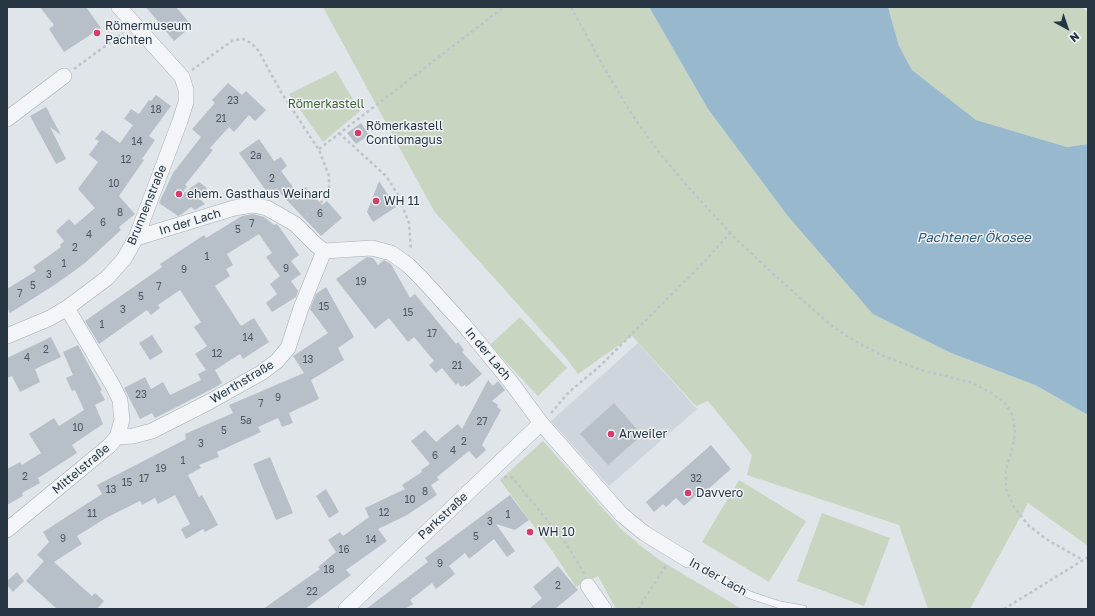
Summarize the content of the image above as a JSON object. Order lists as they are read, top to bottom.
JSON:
{
  "streets": {
    "street": [
      "Brunnenstraße",
      "In der Lach",
      "Werthstraße",
      "Mittelstraße",
      "Parkstraße"
    ]
  },
  "crossings": [
    ["Brunnenstraße", "In der Lach"],
    ["Brunnenstraße", "Mittelstraße"],
    ["In der Lach", "Werthstraße"],
    ["In der Lach", "Parkstraße"],
    ["Werthstraße", "Mittelstraße"]
  ],
  "water": ["Pachtener Ökosee"],
  "parks": ["Römerkastell"],
  "places": [
    "Römermuseum Pachten",
    "Römerkastell Contiomagus",
    "ehem. Gasthaus Weinard",
    "WH 11",
    "Arweiler",
    "Davvero",
    "WH 10"
  ],
  "house_numbers": [
    "23",
    "18",
    "21",
    "14",
    "2a",
    "12",
    "2",
    "10",
    "8",
    "6",
    "6",
    "7",
    "5",
    "4",
    "2",
    "1",
    "1",
    "9",
    "9",
    "3",
    "19",
    "5",
    "7",
    "7",
    "5",
    "15",
    "3",
    "15",
    "1",
    "17",
    "14",
    "2",
    "12",
    "4",
    "13",
    "21",
    "23",
    "9",
    "7",
    "5a",
    "27",
    "10",
    "5",
    "2",
    "3",
    "4",
    "6",
    "1",
    "19",
    "2",
    "17",
    "32",
    "15",
    "13",
    "8",
    "10",
    "12",
    "11",
    "1",
    "3",
    "5",
    "9",
    "14",
    "16",
    "9",
    "18",
    "2",
    "22"
  ],
  "north": "bottom right"
}
